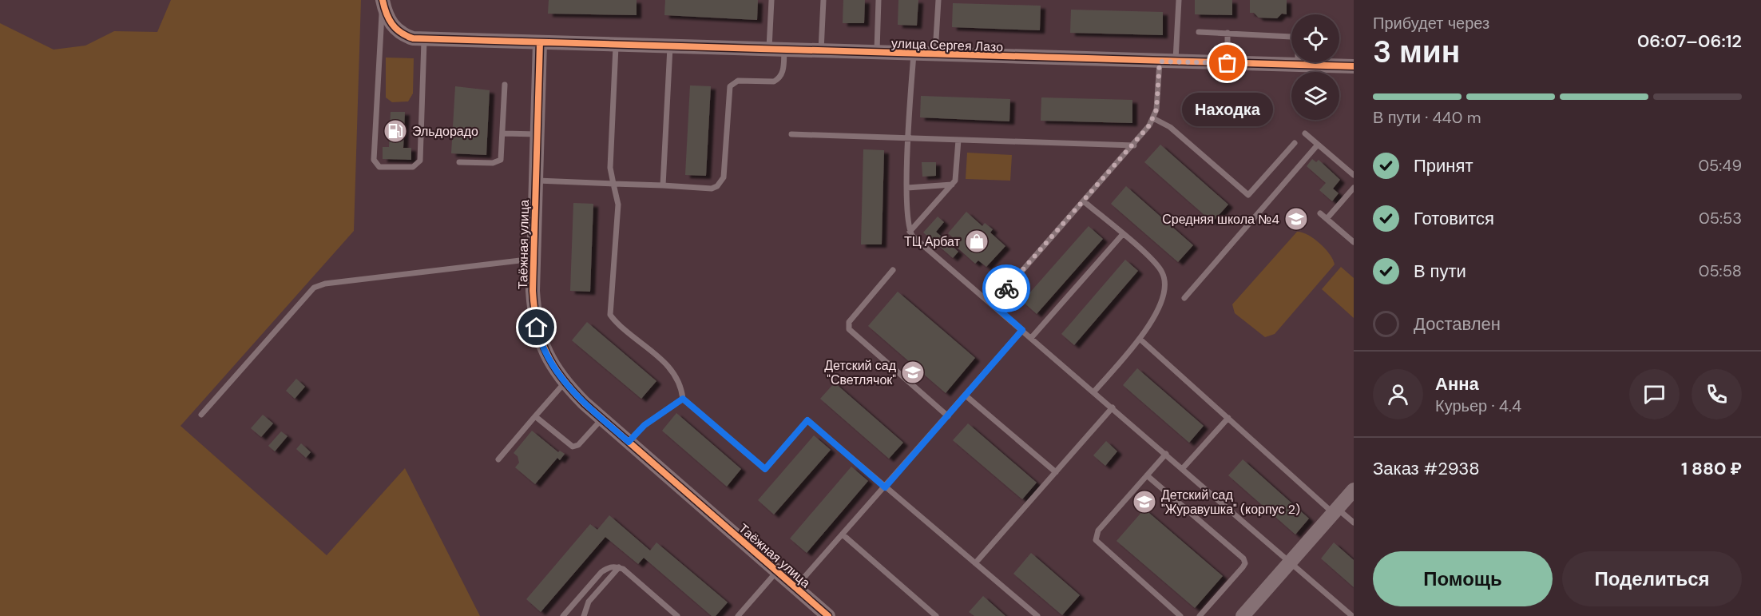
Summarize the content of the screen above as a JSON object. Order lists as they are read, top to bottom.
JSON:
{
  "streets": {
    "street": ["улица Сергея Лазо", "Таёжная улица"]
  },
  "crossings": [
    ["улица Сергея Лазо", "Таёжная улица"]
  ],
  "places": {
    "other": ["Находка"],
    "fuel station": ["Эльдорадо"],
    "school or university": ["Средняя школа №4", "Детский сад \"Светлячок\"", "Детский сад \"Журавушка\" (корпус 2)"],
    "shop": ["ТЦ Арбат"]
  },
  "page": {
    "heading": ["3 мин", "Прибудет через", "06:07–06:12"],
    "panel": [
      "Анна",
      "Курьер · 4.4",
      "Заказ #2938",
      "1 880 ₽"
    ],
    "bar": "В пути · 440 m",
    "bubble": "Находка",
    "list": [
      ["Принят", "05:49"],
      ["Готовится", "05:53"],
      ["В пути", "05:58"],
      "Доставлен"
    ],
    "buttons": ["Помощь", "Поделиться"]
  }
}
